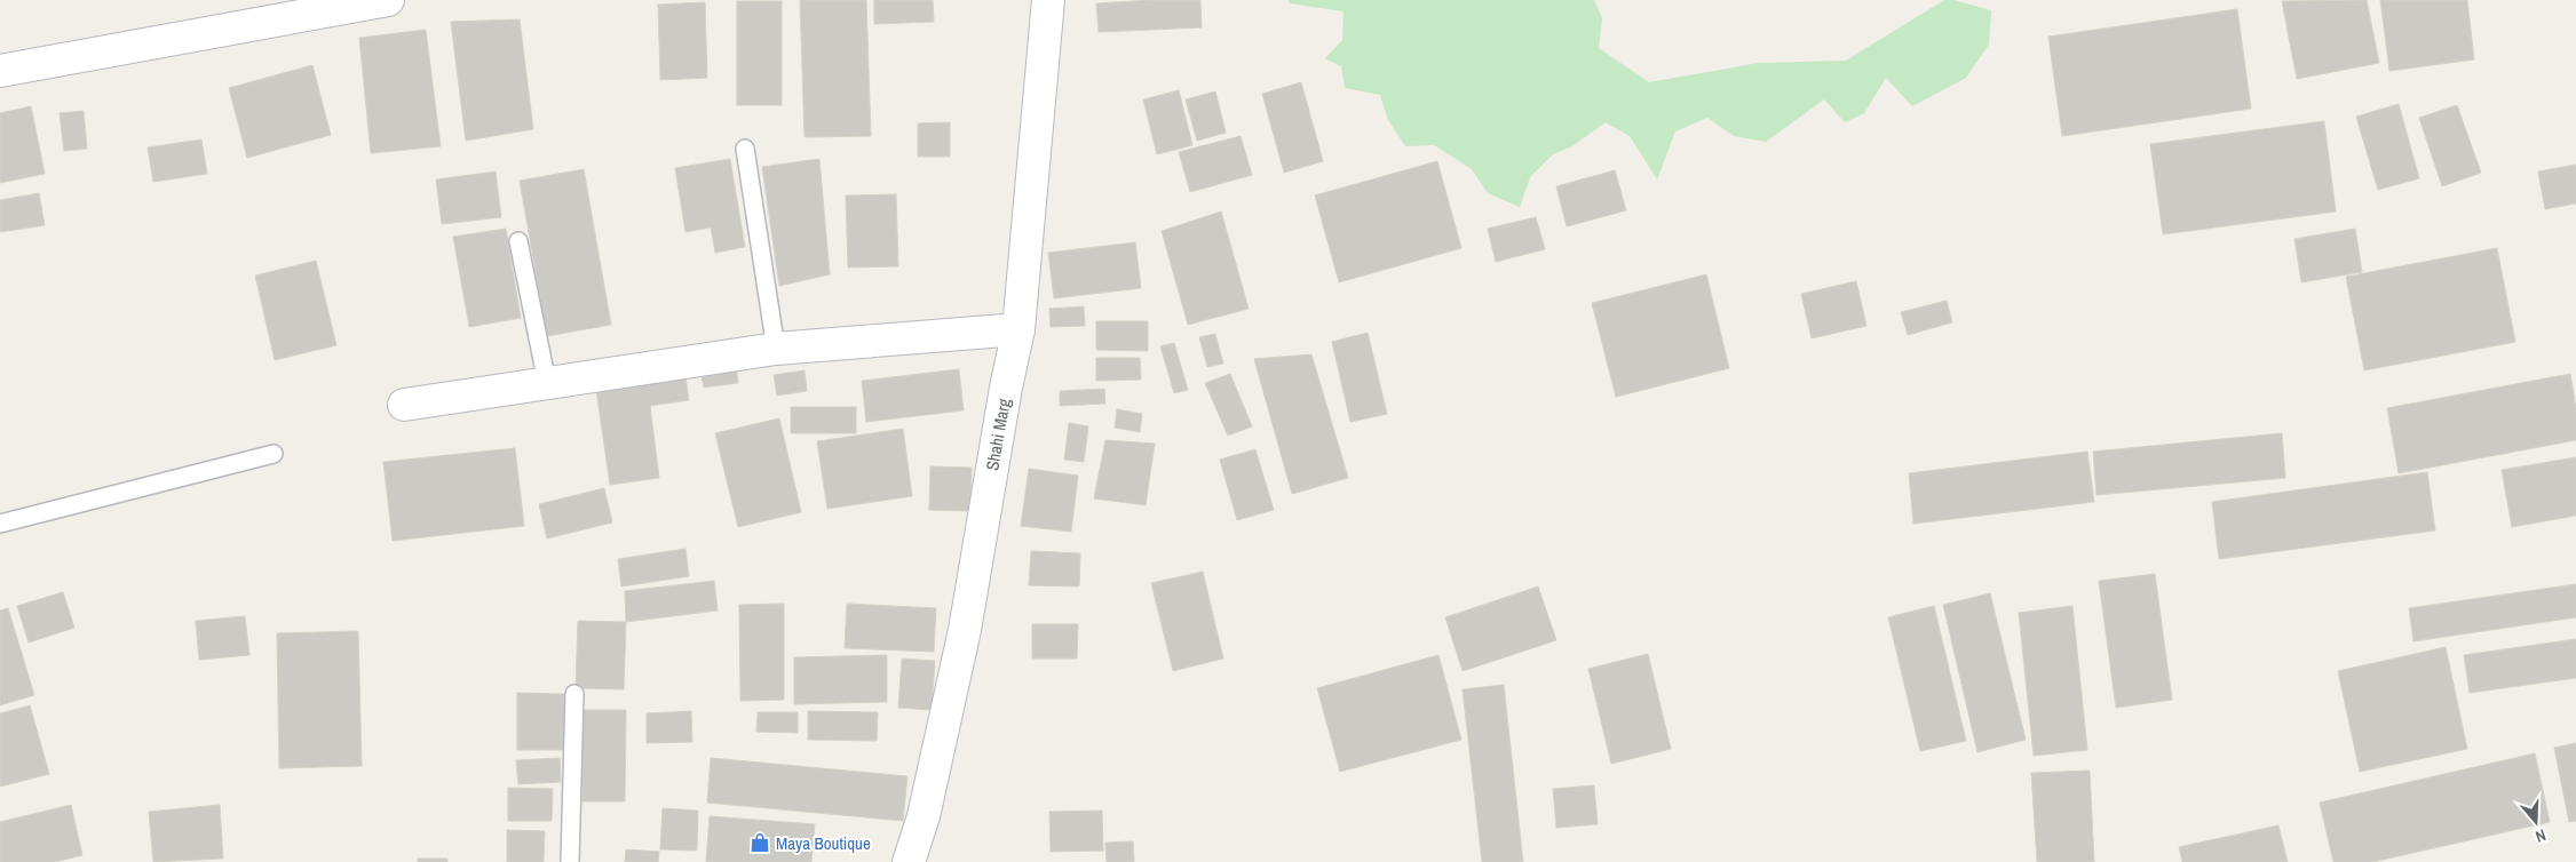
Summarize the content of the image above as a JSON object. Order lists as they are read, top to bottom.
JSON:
{
  "streets": {
    "street": ["Shahi Marg"]
  },
  "places": {
    "shop": ["Maya Boutique"]
  },
  "north": "bottom"
}
